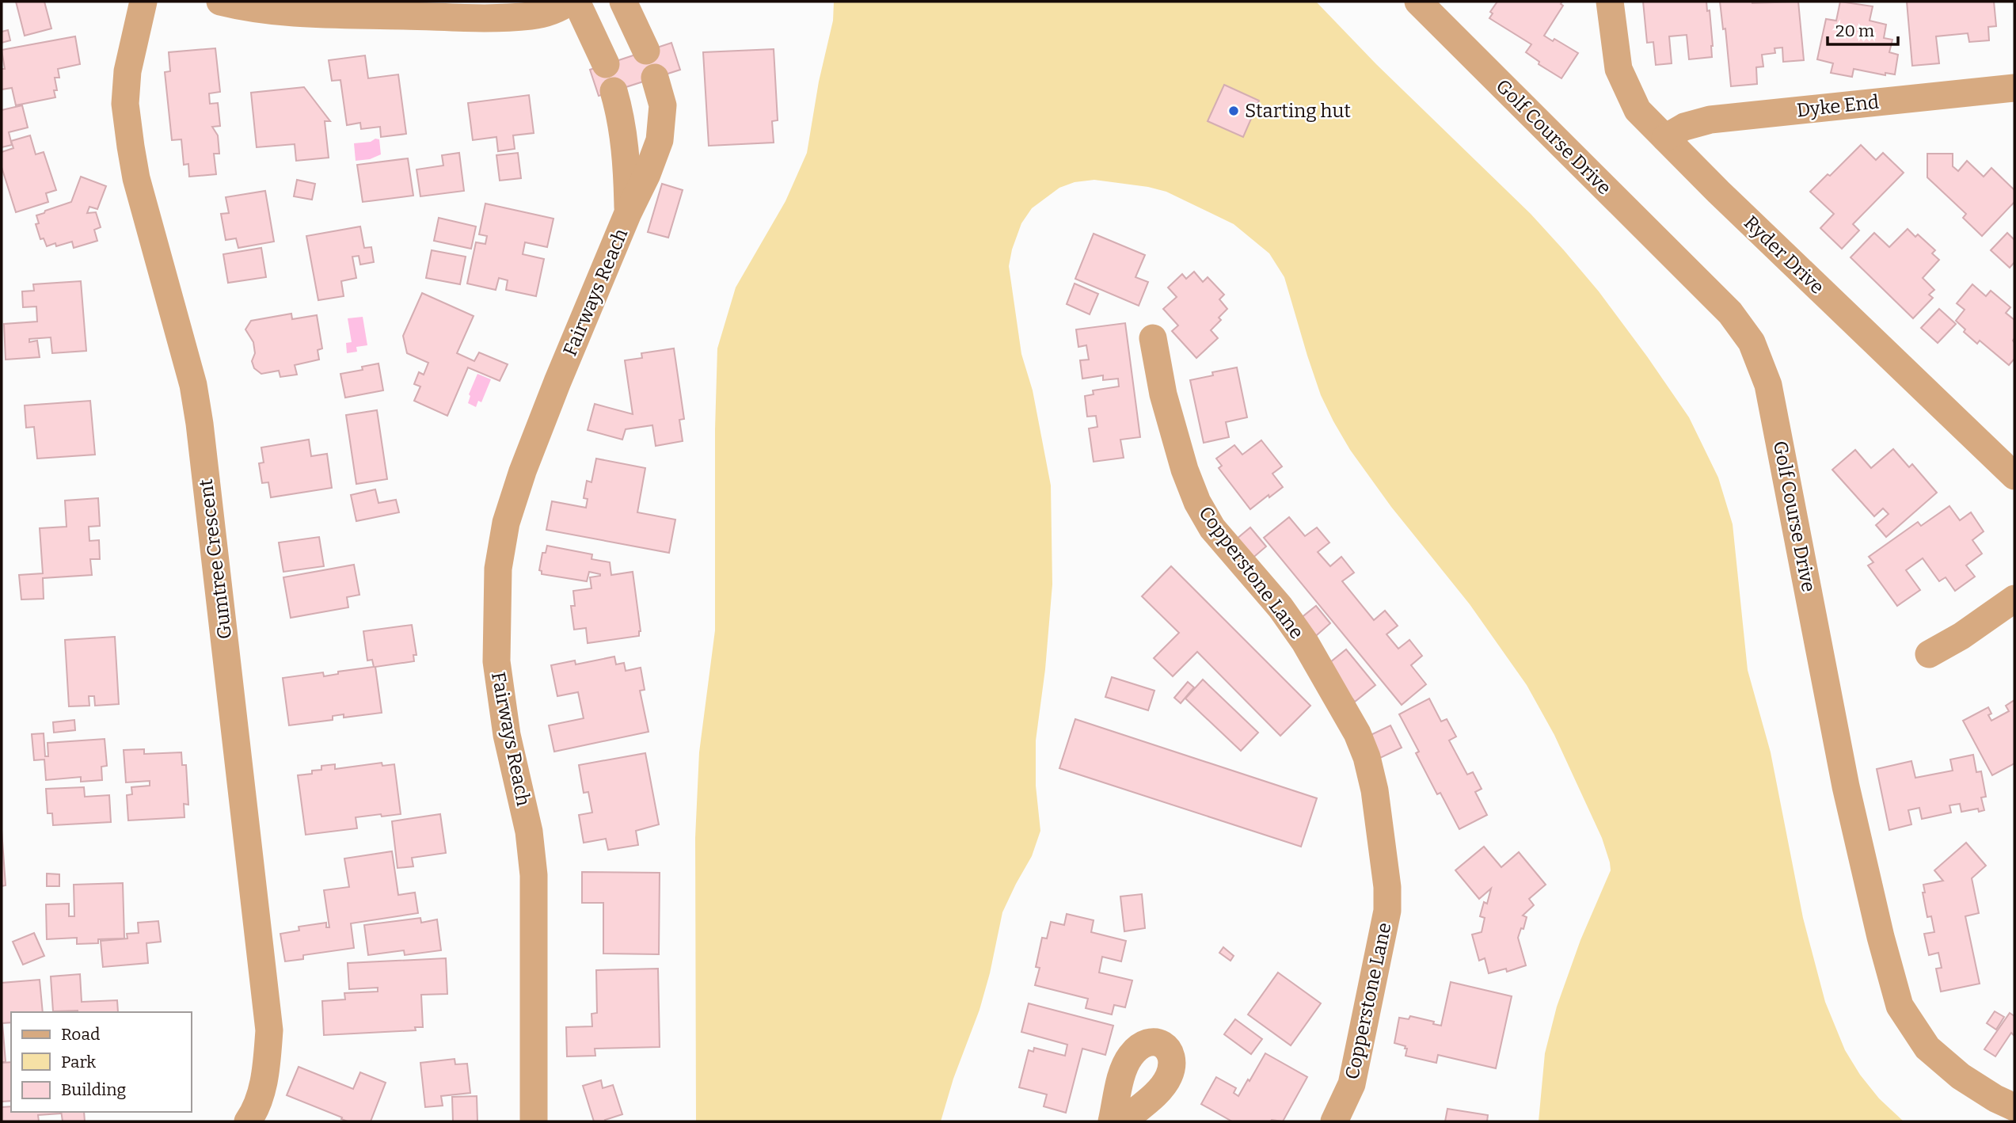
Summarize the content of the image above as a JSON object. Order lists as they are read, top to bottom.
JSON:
{
  "streets": {
    "street": [
      "Dyke End",
      "Golf Course Drive",
      "Ryder Drive",
      "Fairways Reach",
      "Gumtree Crescent",
      "Copperstone Lane"
    ]
  },
  "crossings": [
    ["Dyke End", "Ryder Drive"]
  ],
  "places": ["Starting hut"],
  "legend": ["Road", "Park", "Building"],
  "scale_bar": "20 m"
}
